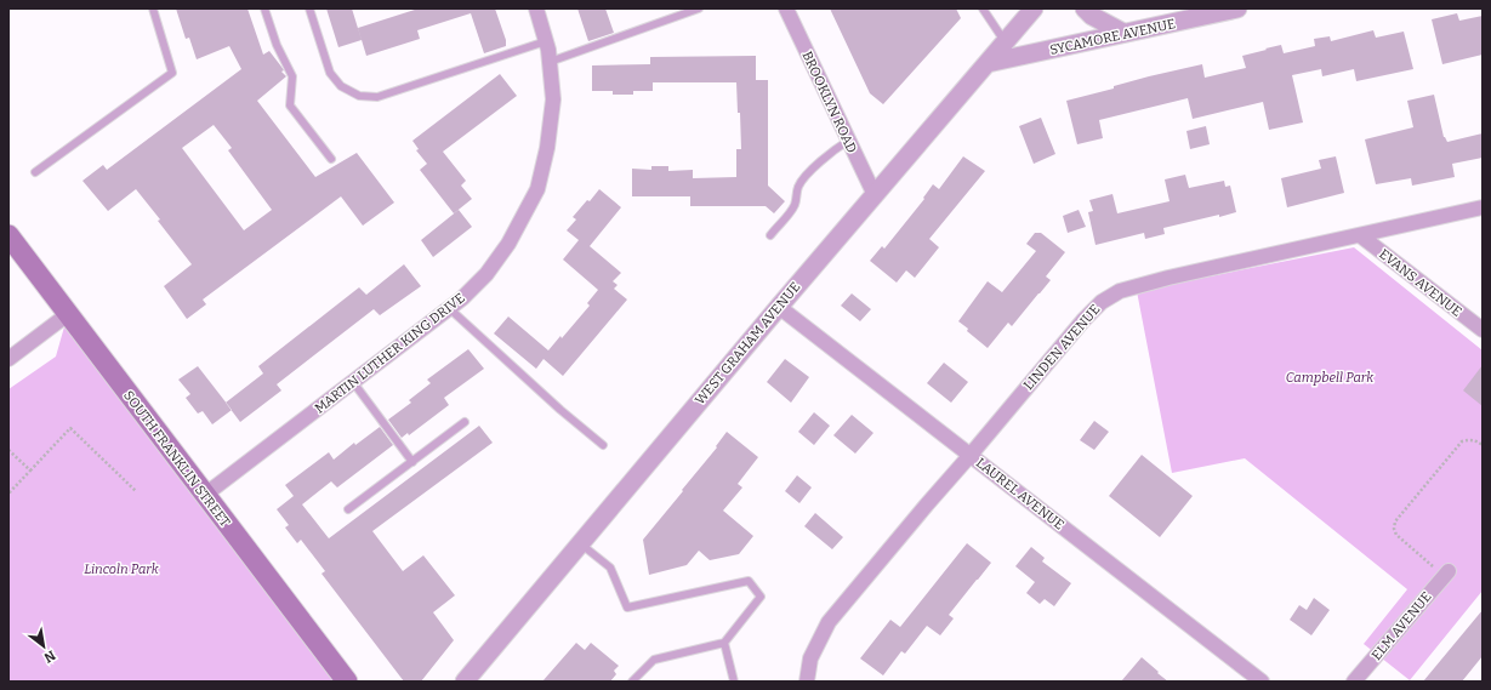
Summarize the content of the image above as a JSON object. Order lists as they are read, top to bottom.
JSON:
{
  "streets": {
    "main road": ["SOUTH FRANKLIN STREET"],
    "street": [
      "SYCAMORE AVENUE",
      "BROOKLYN ROAD",
      "EVANS AVENUE",
      "WEST GRAHAM AVENUE",
      "LINDEN AVENUE",
      "MARTIN LUTHER KING DRIVE",
      "LAUREL AVENUE",
      "ELM AVENUE"
    ]
  },
  "crossings": [
    ["SYCAMORE AVENUE", "WEST GRAHAM AVENUE"],
    ["BROOKLYN ROAD", "WEST GRAHAM AVENUE"],
    ["EVANS AVENUE", "LINDEN AVENUE"],
    ["WEST GRAHAM AVENUE", "LAUREL AVENUE"],
    ["LINDEN AVENUE", "LAUREL AVENUE"],
    ["MARTIN LUTHER KING DRIVE", "SOUTH FRANKLIN STREET"]
  ],
  "parks": ["Campbell Park", "Lincoln Park"],
  "north": "bottom right"
}
